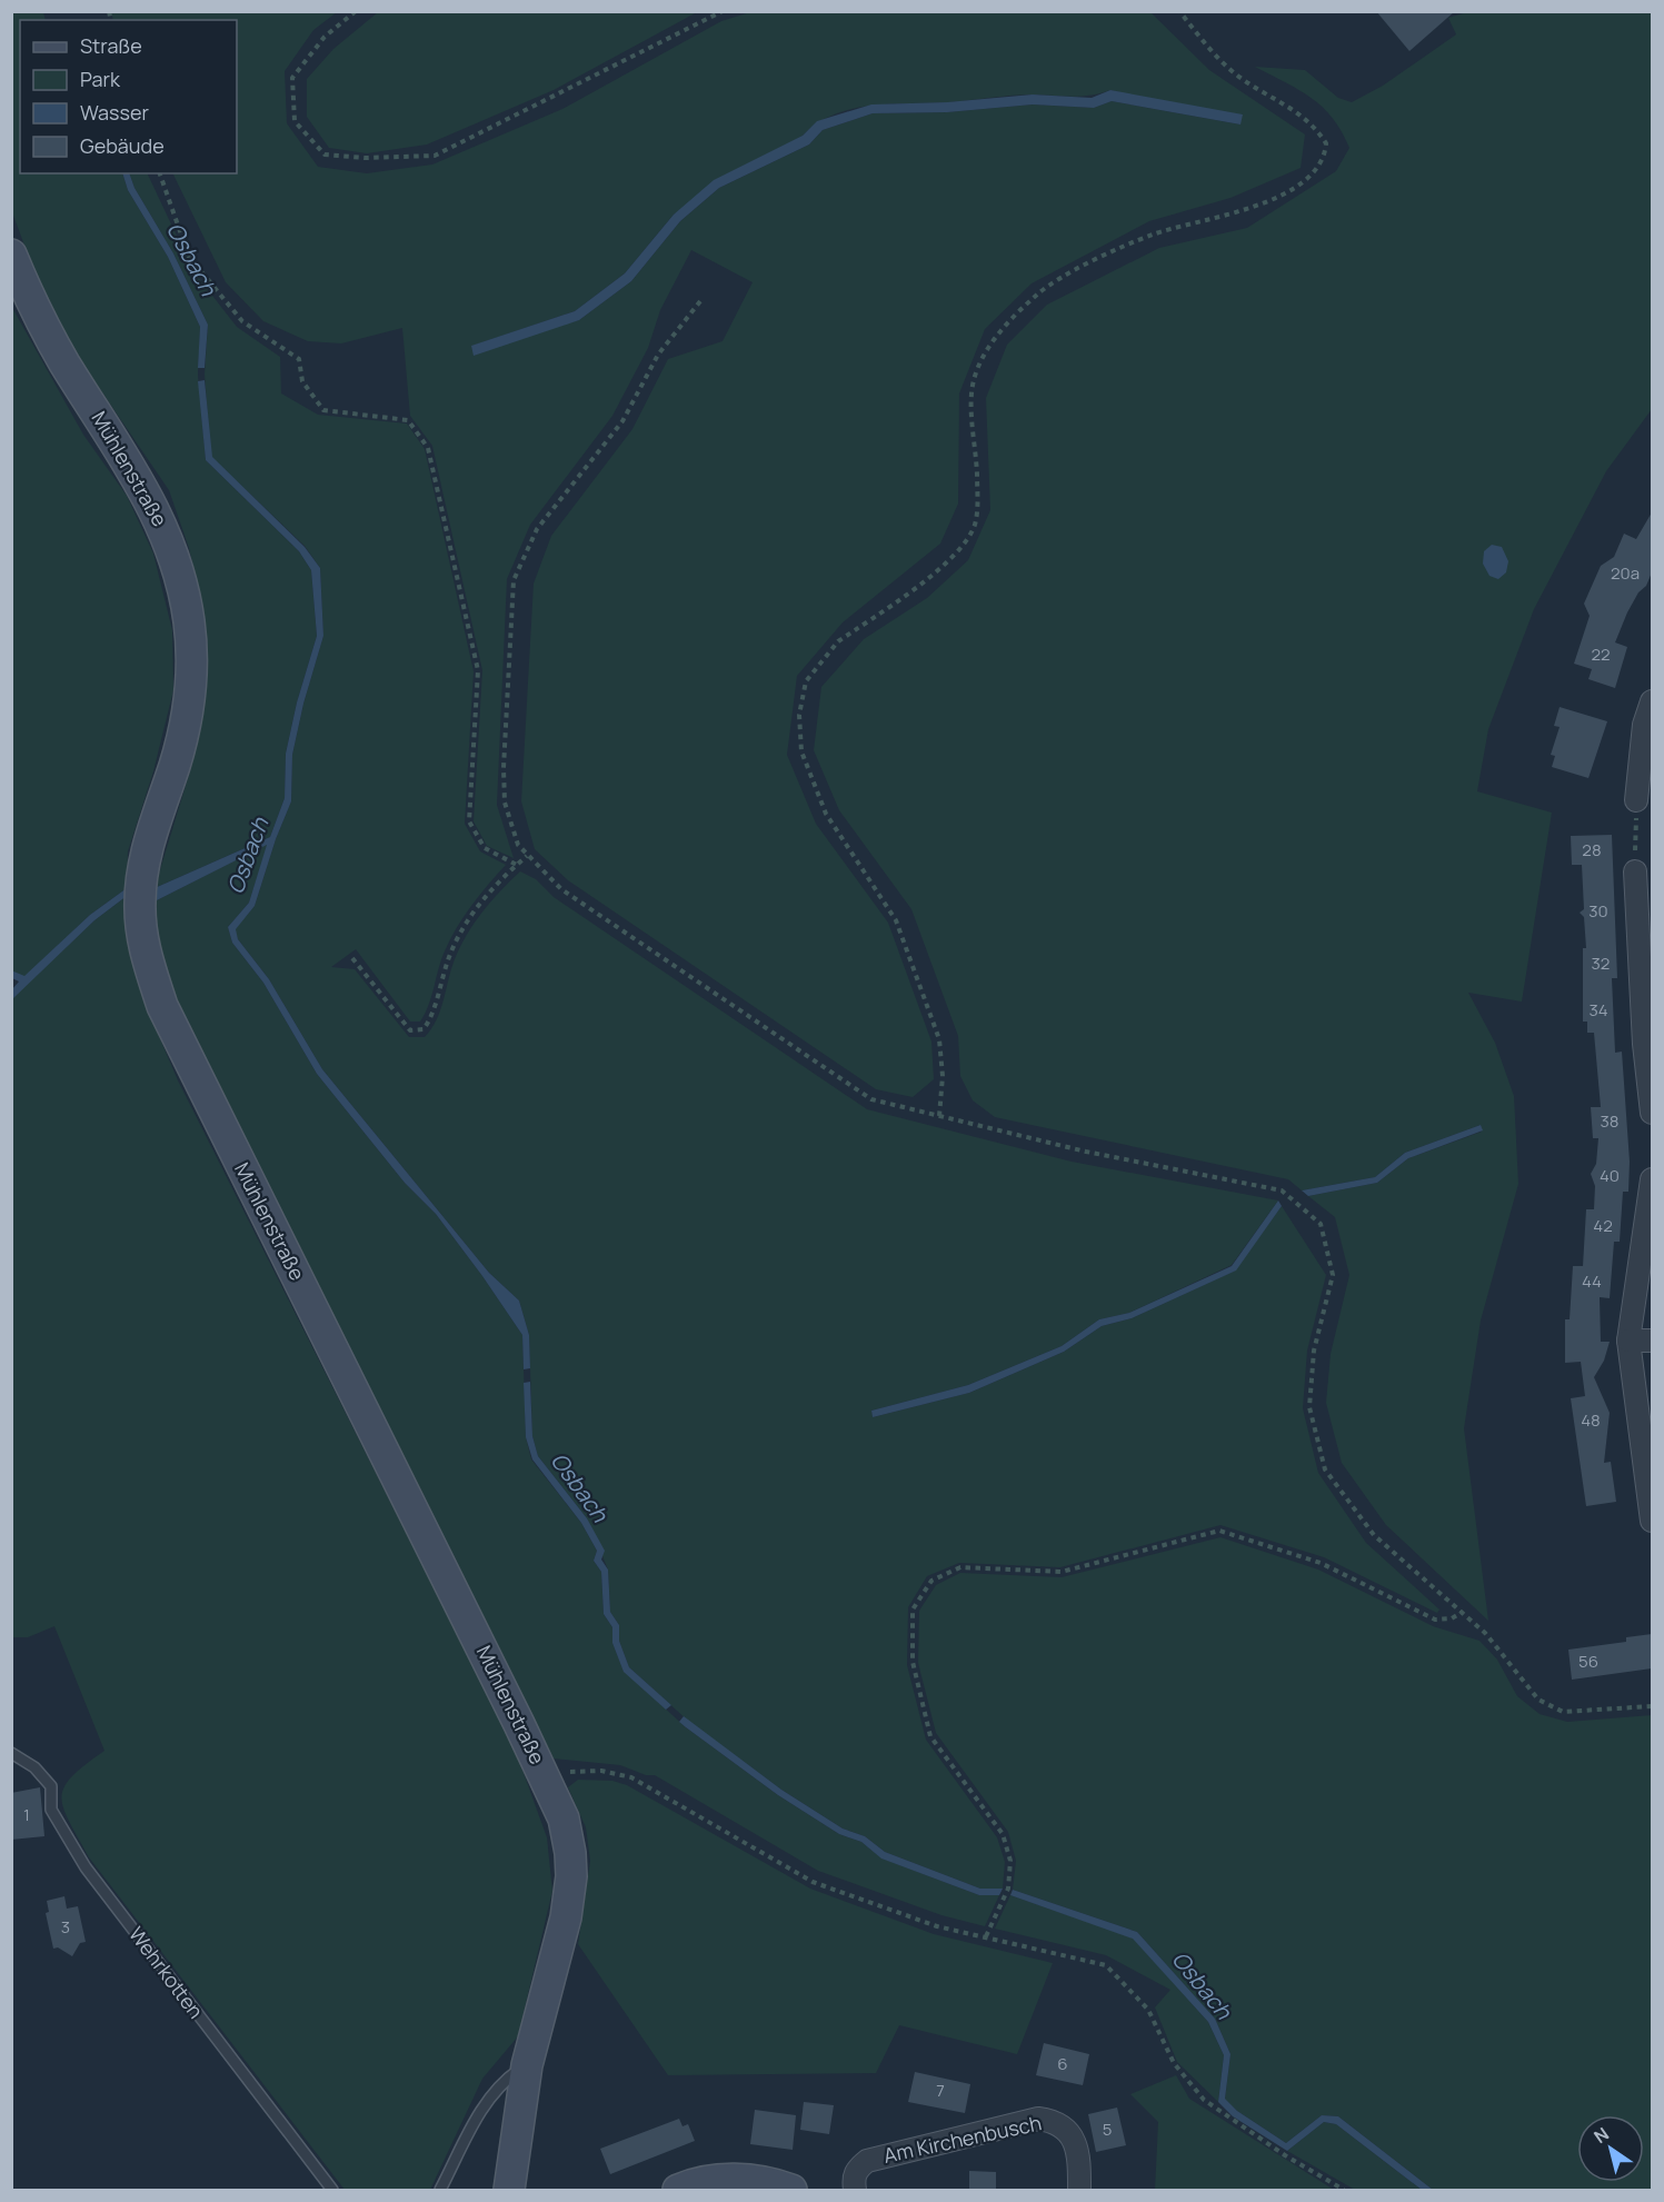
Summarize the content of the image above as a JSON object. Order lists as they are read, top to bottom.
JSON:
{
  "streets": {
    "street": ["Mühlenstraße", "Am Kirchenbusch"],
    "lane": ["Wehrkotten"]
  },
  "water": ["Osbach"],
  "house_numbers": [
    "20a",
    "22",
    "28",
    "30",
    "32",
    "34",
    "38",
    "40",
    "42",
    "44",
    "48",
    "56",
    "1",
    "3",
    "6",
    "7",
    "5"
  ],
  "legend": [
    "Straße",
    "Park",
    "Wasser",
    "Gebäude"
  ],
  "north": "top left"
}
